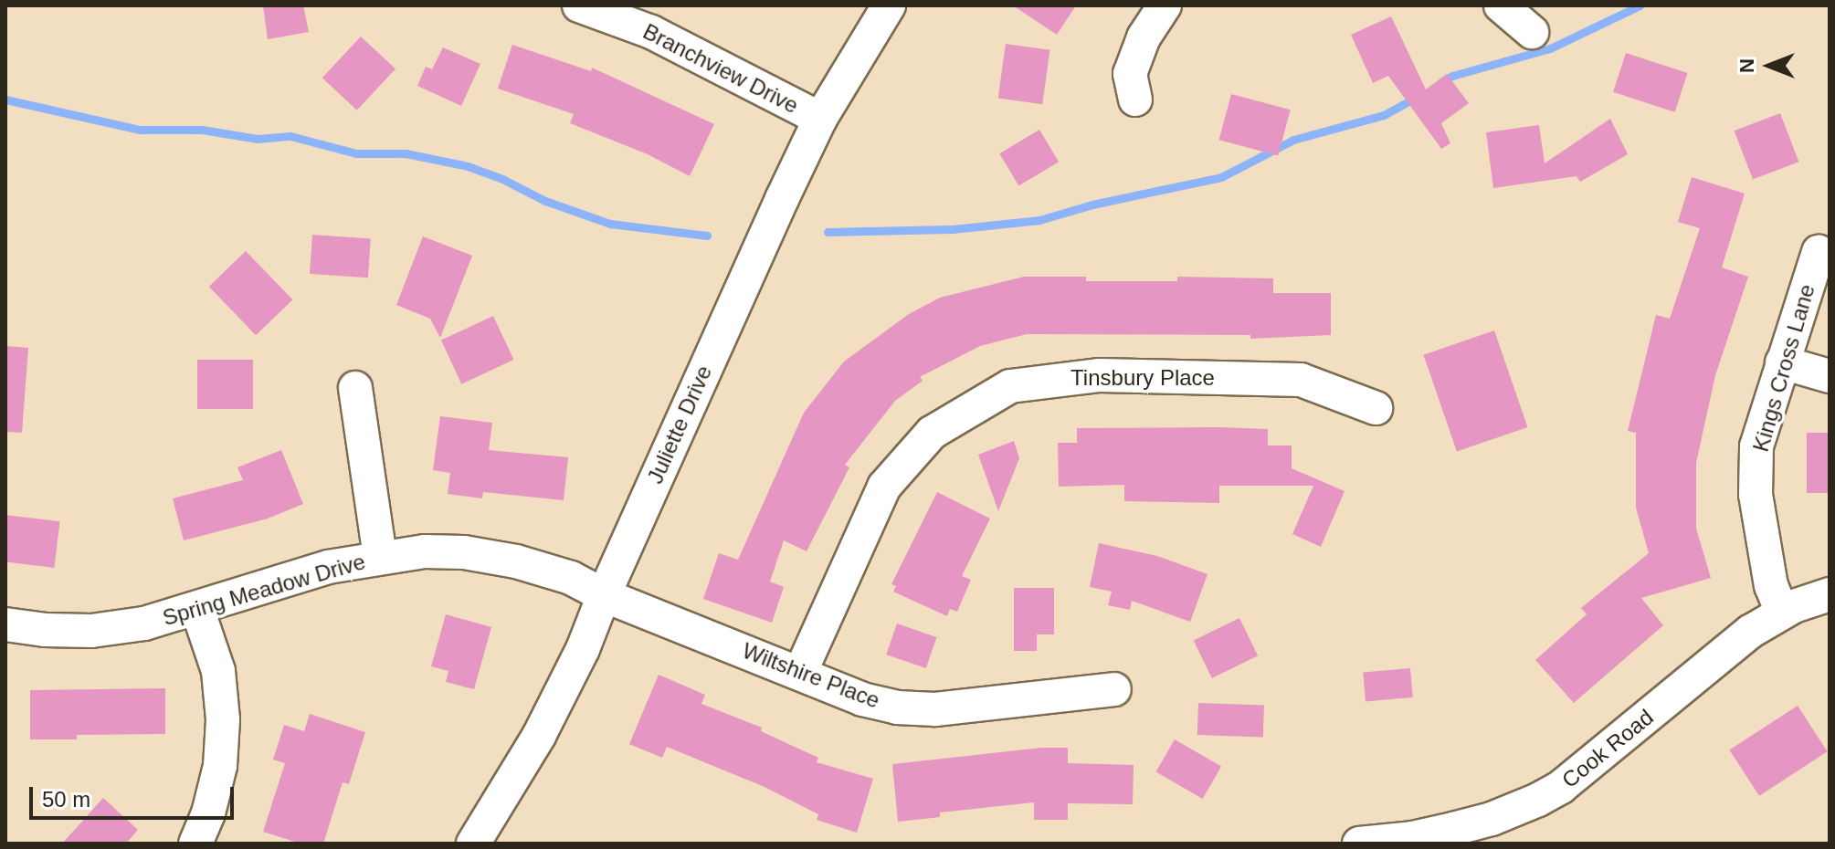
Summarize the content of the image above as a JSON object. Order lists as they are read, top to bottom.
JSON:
{
  "streets": {
    "street": [
      "Branchview Drive",
      "Kings Cross Lane",
      "Tinsbury Place",
      "Juliette Drive",
      "Spring Meadow Drive",
      "Wiltshire Place",
      "Cook Road"
    ]
  },
  "crossings": [
    ["Branchview Drive", "Juliette Drive"],
    ["Kings Cross Lane", "Cook Road"],
    ["Tinsbury Place", "Wiltshire Place"],
    ["Juliette Drive", "Spring Meadow Drive"],
    ["Juliette Drive", "Wiltshire Place"],
    ["Spring Meadow Drive", "Wiltshire Place"]
  ],
  "scale_bar": "50 m",
  "north": "left"
}
